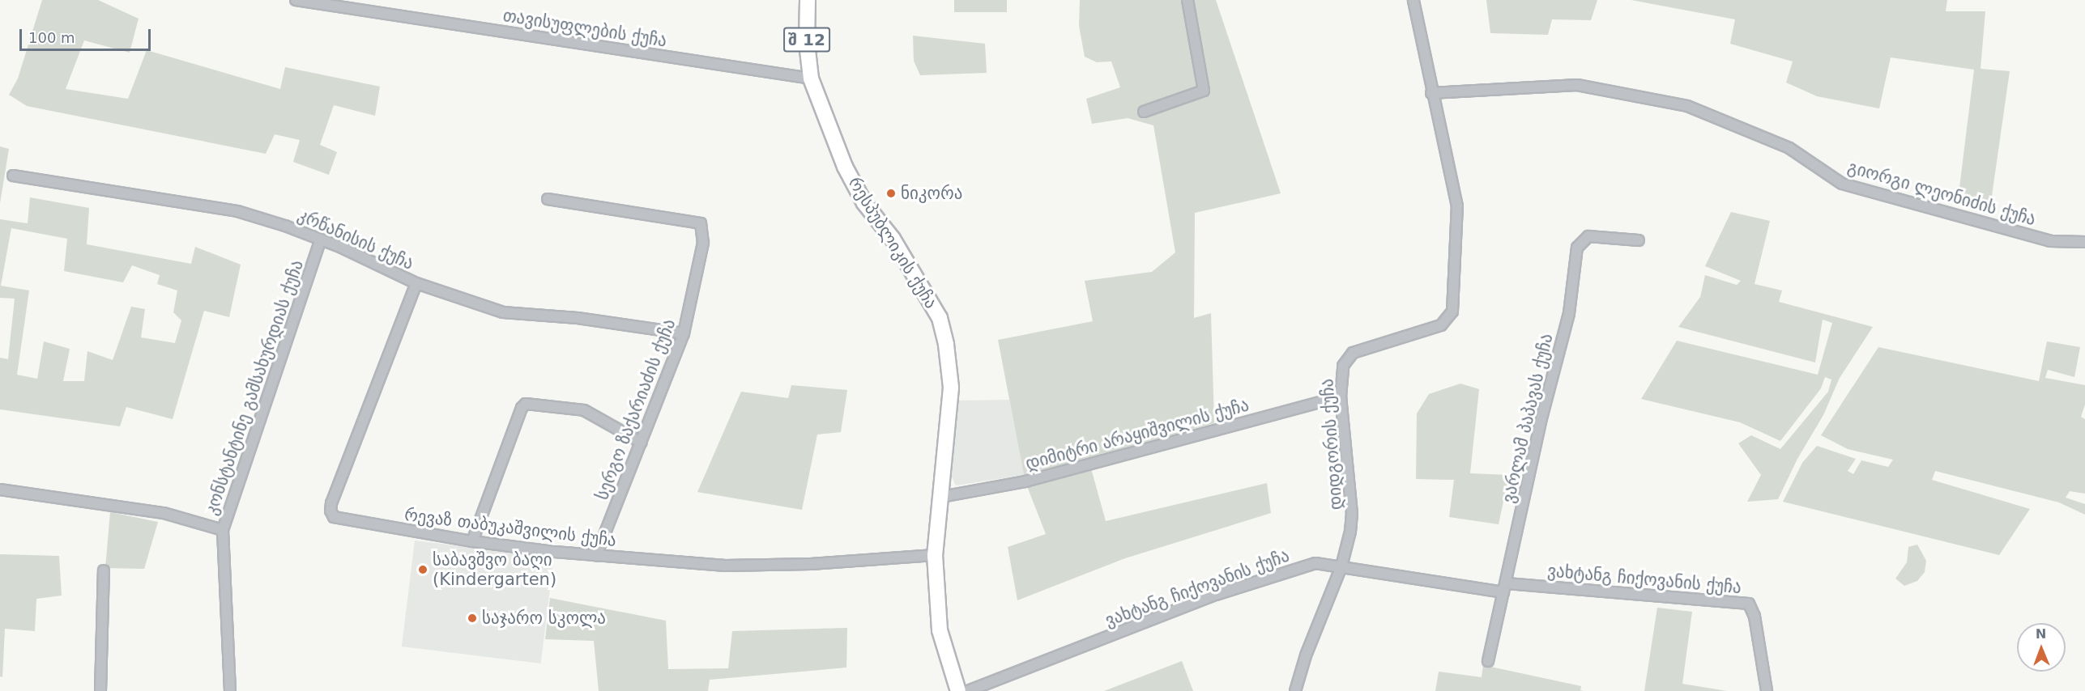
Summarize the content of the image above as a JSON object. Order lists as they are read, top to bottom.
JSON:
{
  "streets": {
    "main road": ["შ 12", "რესპუბლიკის ქუჩა"],
    "street": [
      "თავისუფლების ქუჩა",
      "გიორგი ლეონიძის ქუჩა",
      "კრწანისის ქუჩა",
      "კონსტანტინე გამსახურდიას ქუჩა",
      "სერგო ზაქარიაძის ქუჩა",
      "ვარლამ პაპავას ქუჩა",
      "დიმიტრი არაყიშვილის ქუჩა",
      "დიდგორის ქუჩა",
      "რევაზ თაბუკაშვილის ქუჩა",
      "ვახტანგ ჩიქოვანის ქუჩა"
    ]
  },
  "crossings": [
    ["თავისუფლების ქუჩა", "რესპუბლიკის ქუჩა"],
    ["გიორგი ლეონიძის ქუჩა", "დიდგორის ქუჩა"],
    ["კრწანისის ქუჩა", "კონსტანტინე გამსახურდიას ქუჩა"],
    ["კრწანისის ქუჩა", "სერგო ზაქარიაძის ქუჩა"],
    ["კრწანისის ქუჩა", "რევაზ თაბუკაშვილის ქუჩა"],
    ["რესპუბლიკის ქუჩა", "დიმიტრი არაყიშვილის ქუჩა"],
    ["რესპუბლიკის ქუჩა", "რევაზ თაბუკაშვილის ქუჩა"],
    ["სერგო ზაქარიაძის ქუჩა", "რევაზ თაბუკაშვილის ქუჩა"],
    ["ვარლამ პაპავას ქუჩა", "ვახტანგ ჩიქოვანის ქუჩა"],
    ["დიმიტრი არაყიშვილის ქუჩა", "დიდგორის ქუჩა"],
    ["დიდგორის ქუჩა", "ვახტანგ ჩიქოვანის ქუჩა"]
  ],
  "places": ["ნიკორა", "საბავშვო ბაღი (Kindergarten)", "საჯარო სკოლა"],
  "scale_bar": "100 m",
  "north": "top"
}
